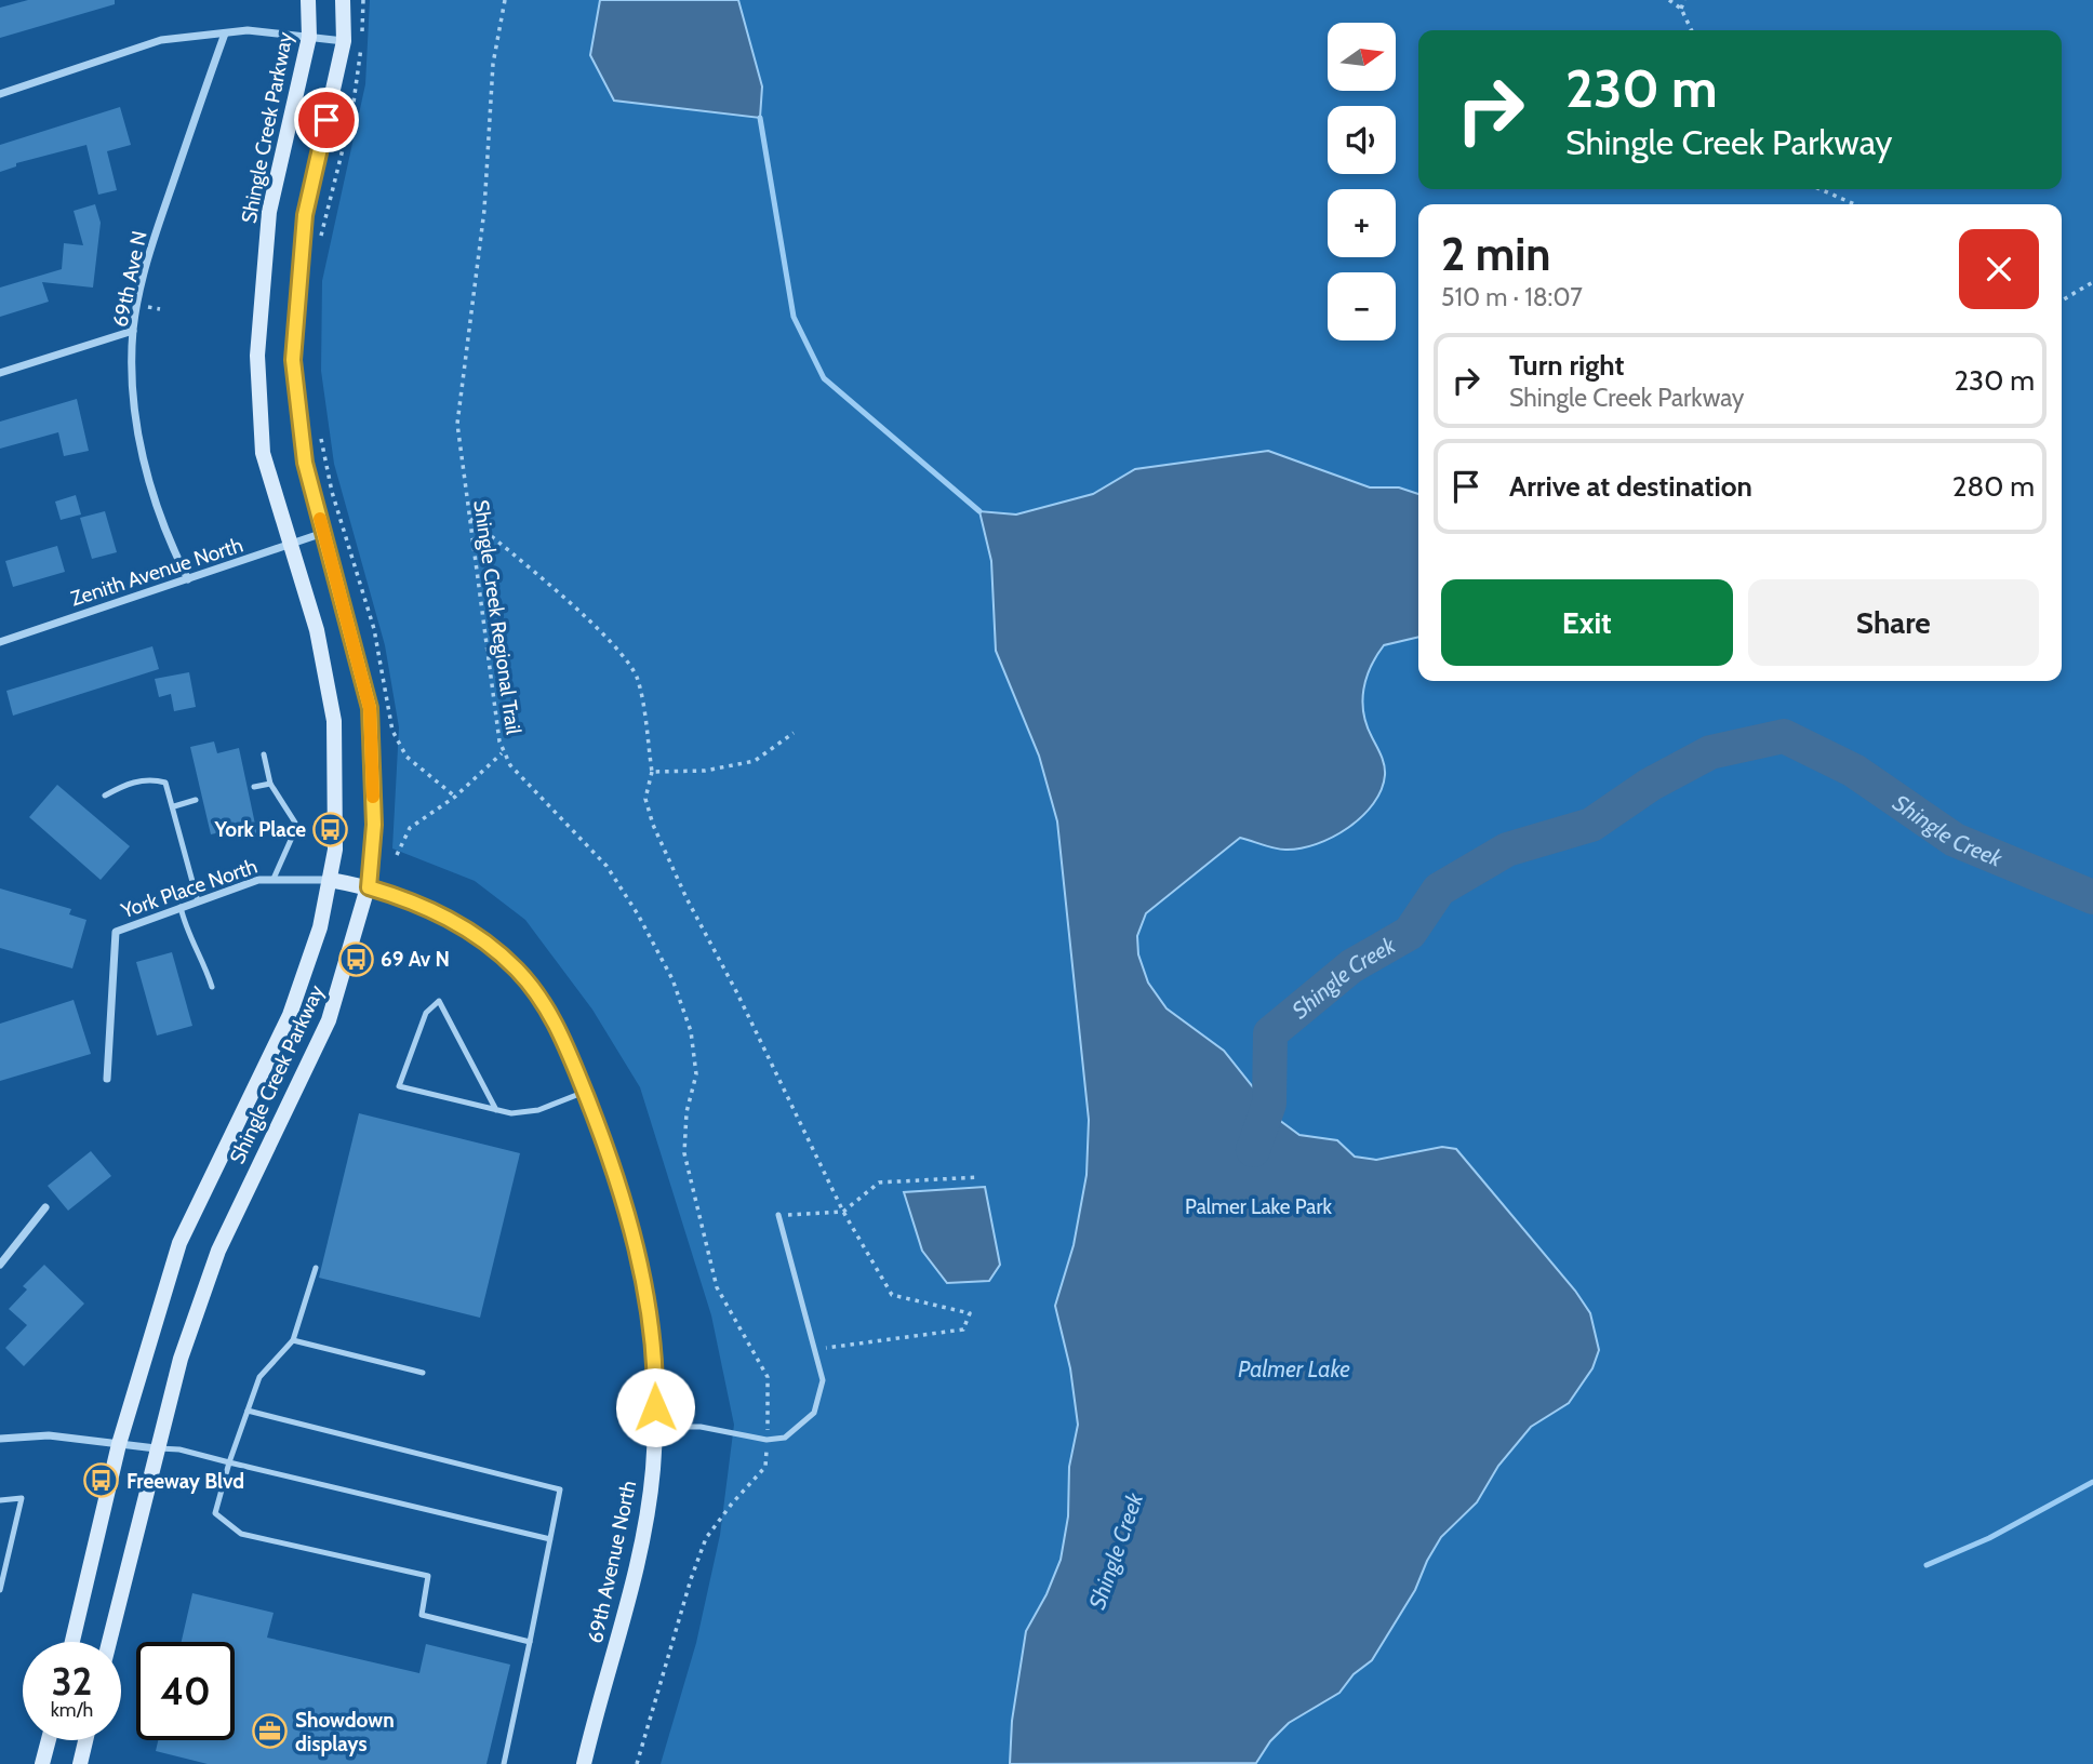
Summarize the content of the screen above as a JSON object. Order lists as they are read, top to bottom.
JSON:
{
  "streets": {
    "street": [
      "Shingle Creek Parkway",
      "69th Ave N",
      "Zenith Avenue North",
      "York Place North",
      "69th Avenue North"
    ],
    "path": ["Shingle Creek Regional Trail"]
  },
  "crossings": [
    ["Shingle Creek Parkway", "Zenith Avenue North"],
    ["Shingle Creek Parkway", "York Place North"],
    ["Shingle Creek Parkway", "69th Avenue North"],
    ["69th Ave N", "Zenith Avenue North"],
    ["York Place North", "69th Avenue North"]
  ],
  "water": ["Shingle Creek", "Palmer Lake"],
  "parks": ["Palmer Lake Park"],
  "places": {
    "bus stop": ["York Place", "69 Av N", "Freeway Blvd"],
    "office": ["Showdown displays"]
  },
  "north": "right",
  "page": {
    "map_buttons": ["+", "−"],
    "turn": ["230 m", "Shingle Creek Parkway"],
    "heading": ["2 min", "510 m · 18:07"],
    "list": [
      {
        "name": "Turn right",
        "note": "Shingle Creek Parkway",
        "value": "230 m"
      },
      {
        "name": "Arrive at destination",
        "value": "280 m"
      }
    ],
    "buttons": ["Exit", "Share"],
    "speed": "32 km/h",
    "limit": "40"
  }
}
